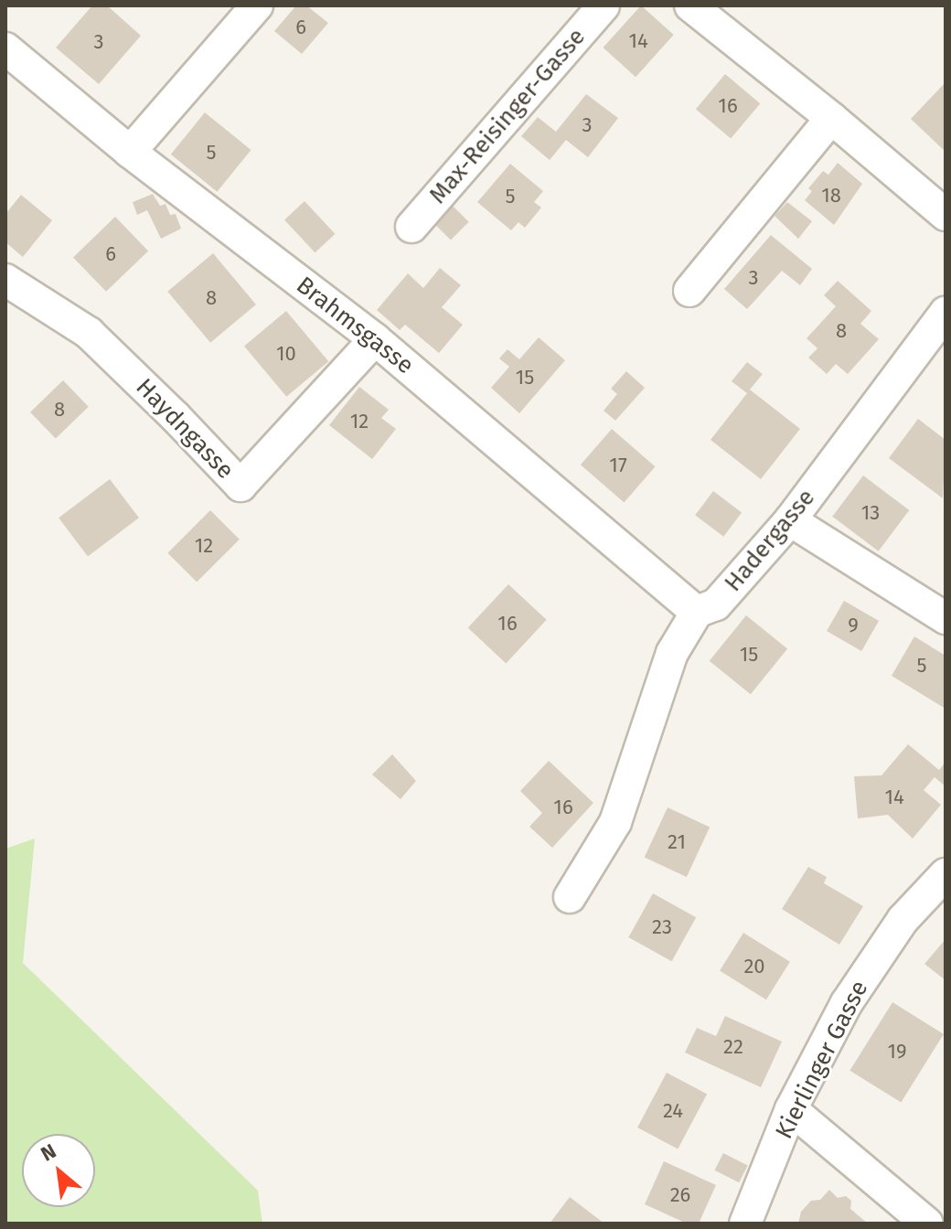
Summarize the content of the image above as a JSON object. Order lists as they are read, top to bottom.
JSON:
{
  "streets": {
    "street": [
      "Max-Reisinger-Gasse",
      "Brahmsgasse",
      "Haydngasse",
      "Hadergasse",
      "Kierlinger Gasse"
    ]
  },
  "crossings": [
    ["Brahmsgasse", "Haydngasse"],
    ["Brahmsgasse", "Hadergasse"]
  ],
  "house_numbers": [
    "6",
    "14",
    "3",
    "16",
    "3",
    "5",
    "18",
    "5",
    "6",
    "3",
    "8",
    "8",
    "10",
    "15",
    "8",
    "12",
    "17",
    "13",
    "12",
    "16",
    "9",
    "15",
    "5",
    "14",
    "16",
    "21",
    "23",
    "20",
    "22",
    "19",
    "24",
    "26"
  ],
  "north": "top left"
}
